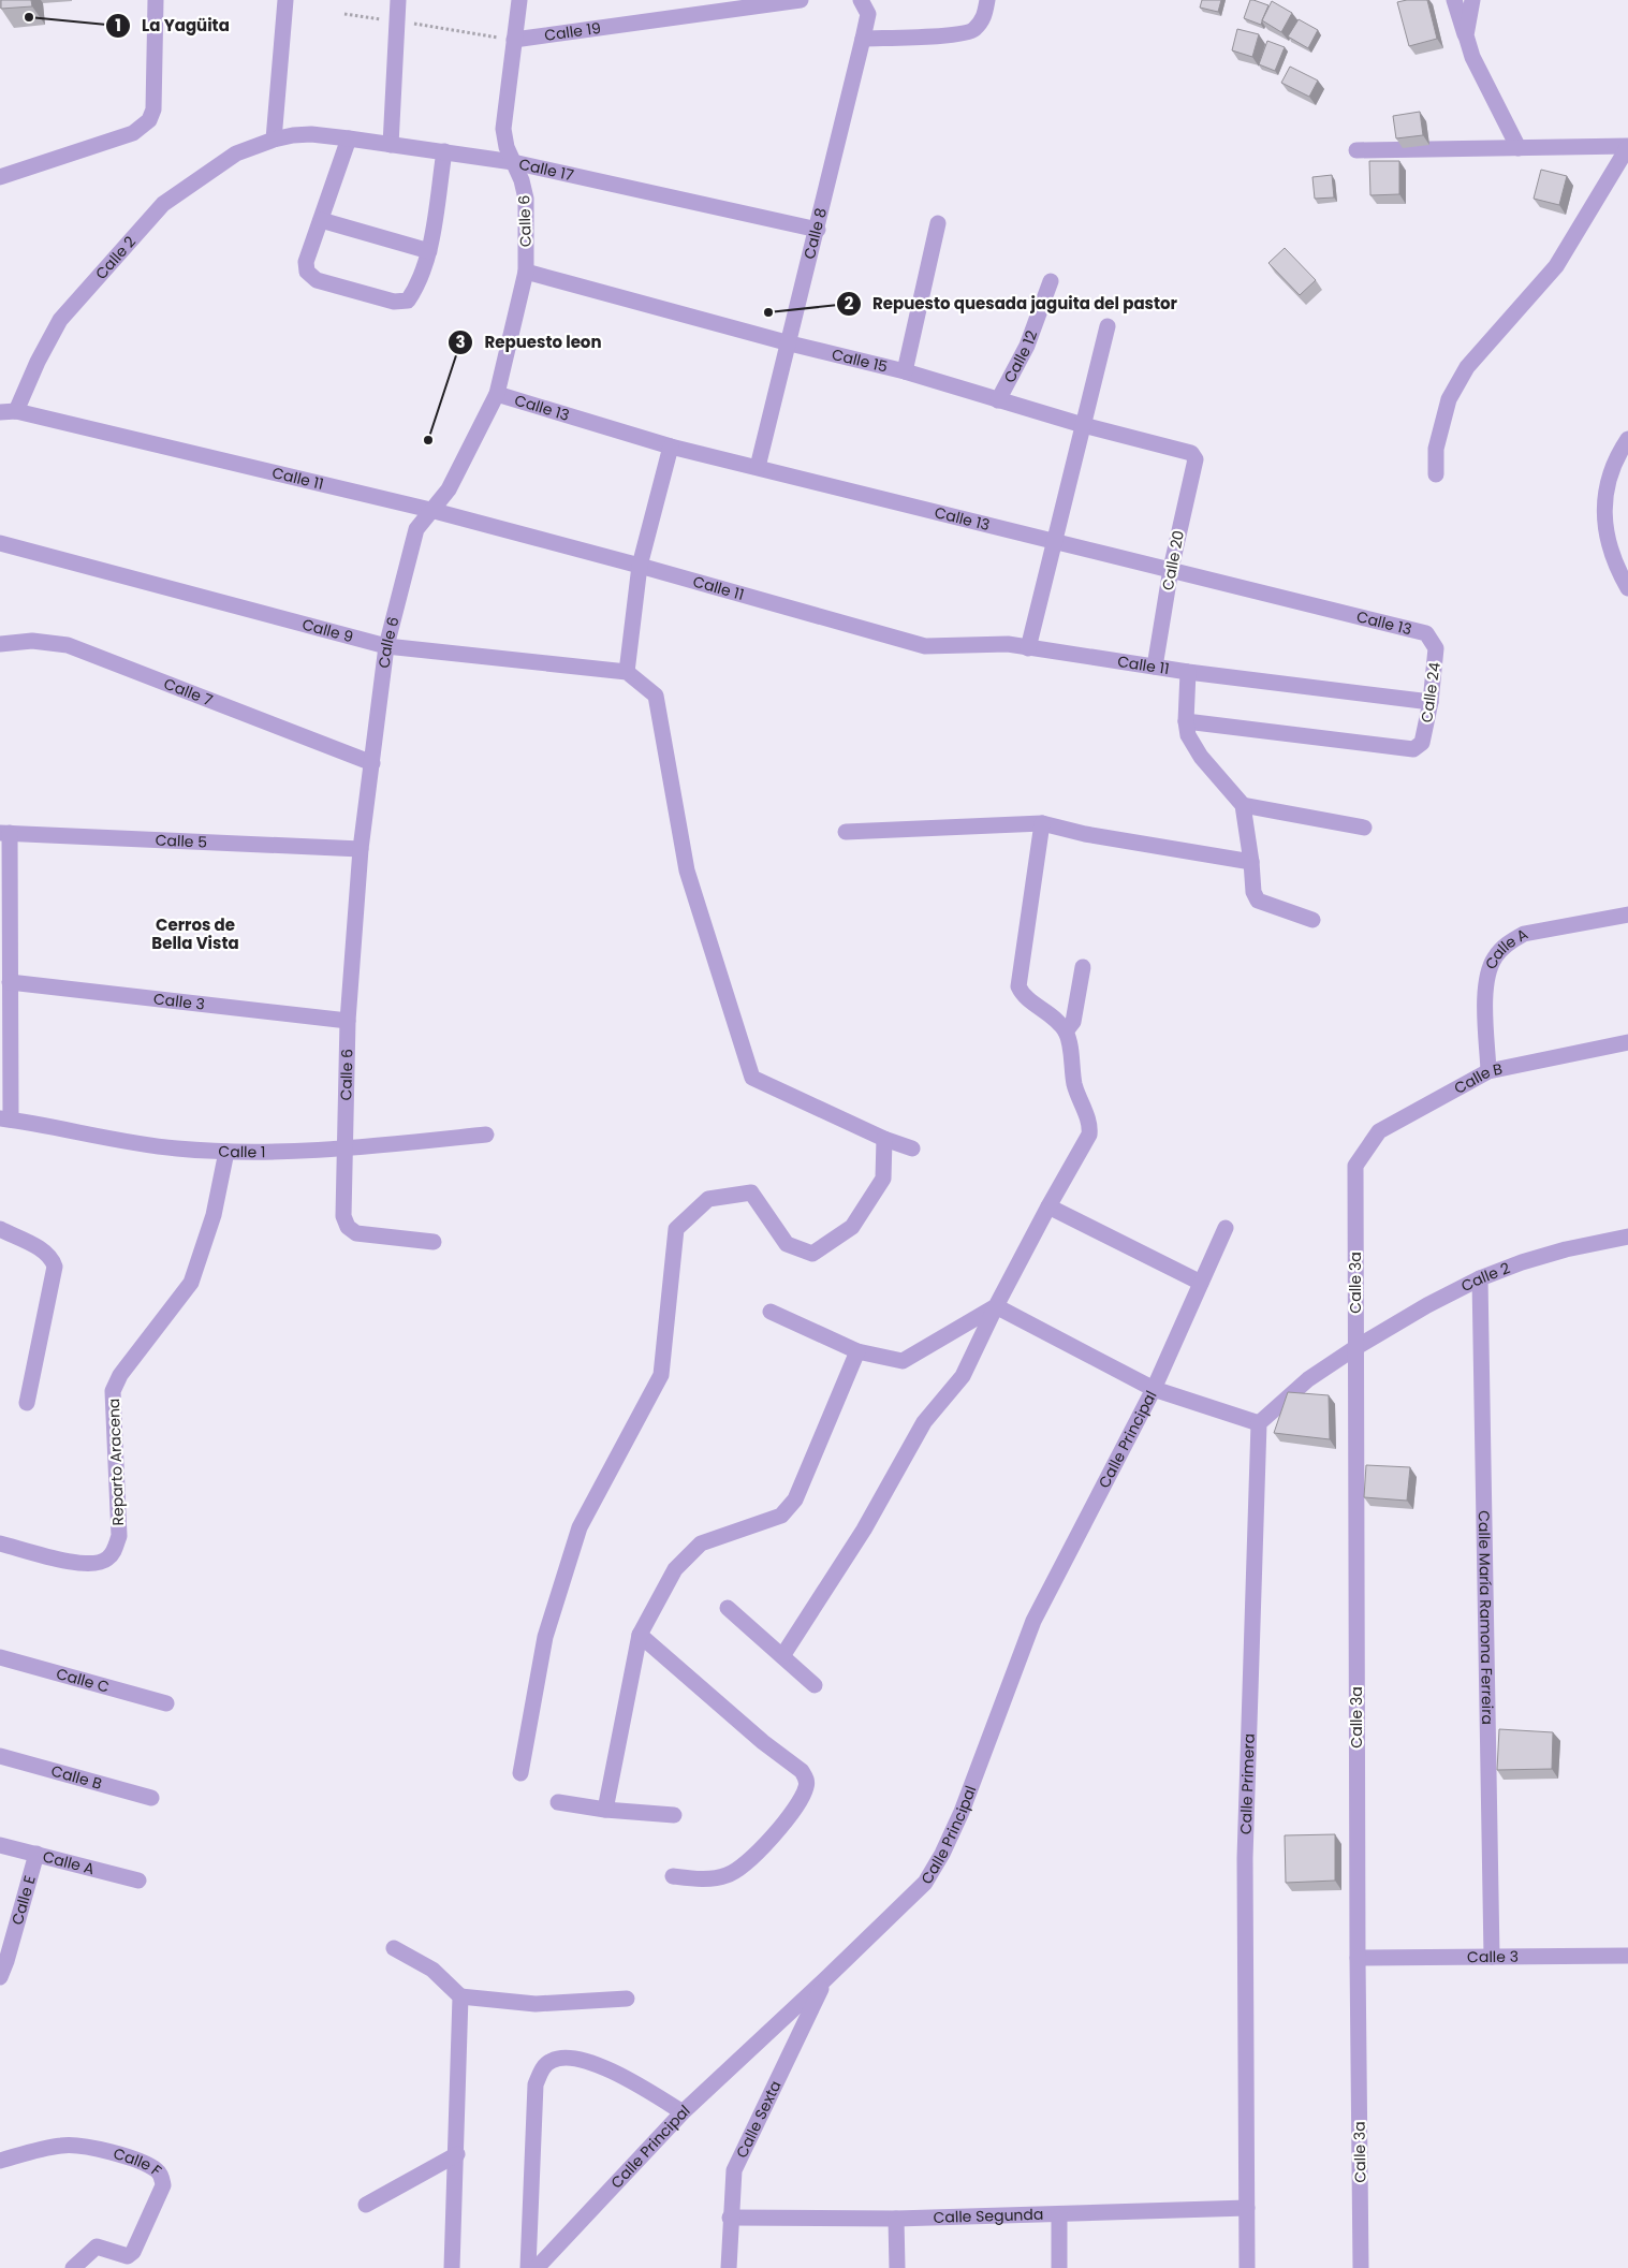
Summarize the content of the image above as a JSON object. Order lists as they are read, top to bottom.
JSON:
{
  "streets": {
    "street": [
      "Calle 19",
      "Calle 17",
      "Calle 6",
      "Calle 8",
      "Calle 2",
      "Calle 12",
      "Calle 15",
      "Calle 13",
      "Calle 11",
      "Calle 20",
      "Calle 9",
      "Calle 7",
      "Calle 24",
      "Calle 5",
      "Calle A",
      "Calle 3",
      "Calle B",
      "Calle 1",
      "Calle 3a",
      "Calle Principal",
      "Reparto Aracena",
      "Calle María Ramona Ferreira",
      "Calle C",
      "Calle Primera",
      "Calle E",
      "Calle Sexta",
      "Calle F",
      "Calle Segunda"
    ]
  },
  "crossings": [
    ["Calle 19", "Calle 6"],
    ["Calle 17", "Calle 6"],
    ["Calle 17", "Calle 8"],
    ["Calle 17", "Calle 2"],
    ["Calle 6", "Calle 15"],
    ["Calle 6", "Calle 13"],
    ["Calle 6", "Calle 11"],
    ["Calle 6", "Calle 9"],
    ["Calle 6", "Calle 7"],
    ["Calle 6", "Calle 5"],
    ["Calle 6", "Calle 3"],
    ["Calle 6", "Calle 1"],
    ["Calle 8", "Calle 15"],
    ["Calle 8", "Calle 13"],
    ["Calle 2", "Calle 11"],
    ["Calle 2", "Calle 3a"],
    ["Calle 2", "Calle María Ramona Ferreira"],
    ["Calle 12", "Calle 15"],
    ["Calle 15", "Calle 20"],
    ["Calle 13", "Calle 20"],
    ["Calle 13", "Calle 24"],
    ["Calle 11", "Calle 20"],
    ["Calle 11", "Calle 24"],
    ["Calle A", "Calle B"],
    ["Calle A", "Calle E"],
    ["Calle 3", "Calle 3a"],
    ["Calle 3", "Calle María Ramona Ferreira"],
    ["Calle B", "Calle 3a"],
    ["Calle 1", "Reparto Aracena"],
    ["Calle Principal", "Calle Primera"],
    ["Calle Principal", "Calle Sexta"],
    ["Calle Primera", "Calle Segunda"],
    ["Calle Sexta", "Calle Segunda"]
  ],
  "districts": ["Cerros de Bella Vista"],
  "places": ["La Yagüita", "Repuesto quesada jaguita del pastor", "Repuesto leon"]
}
